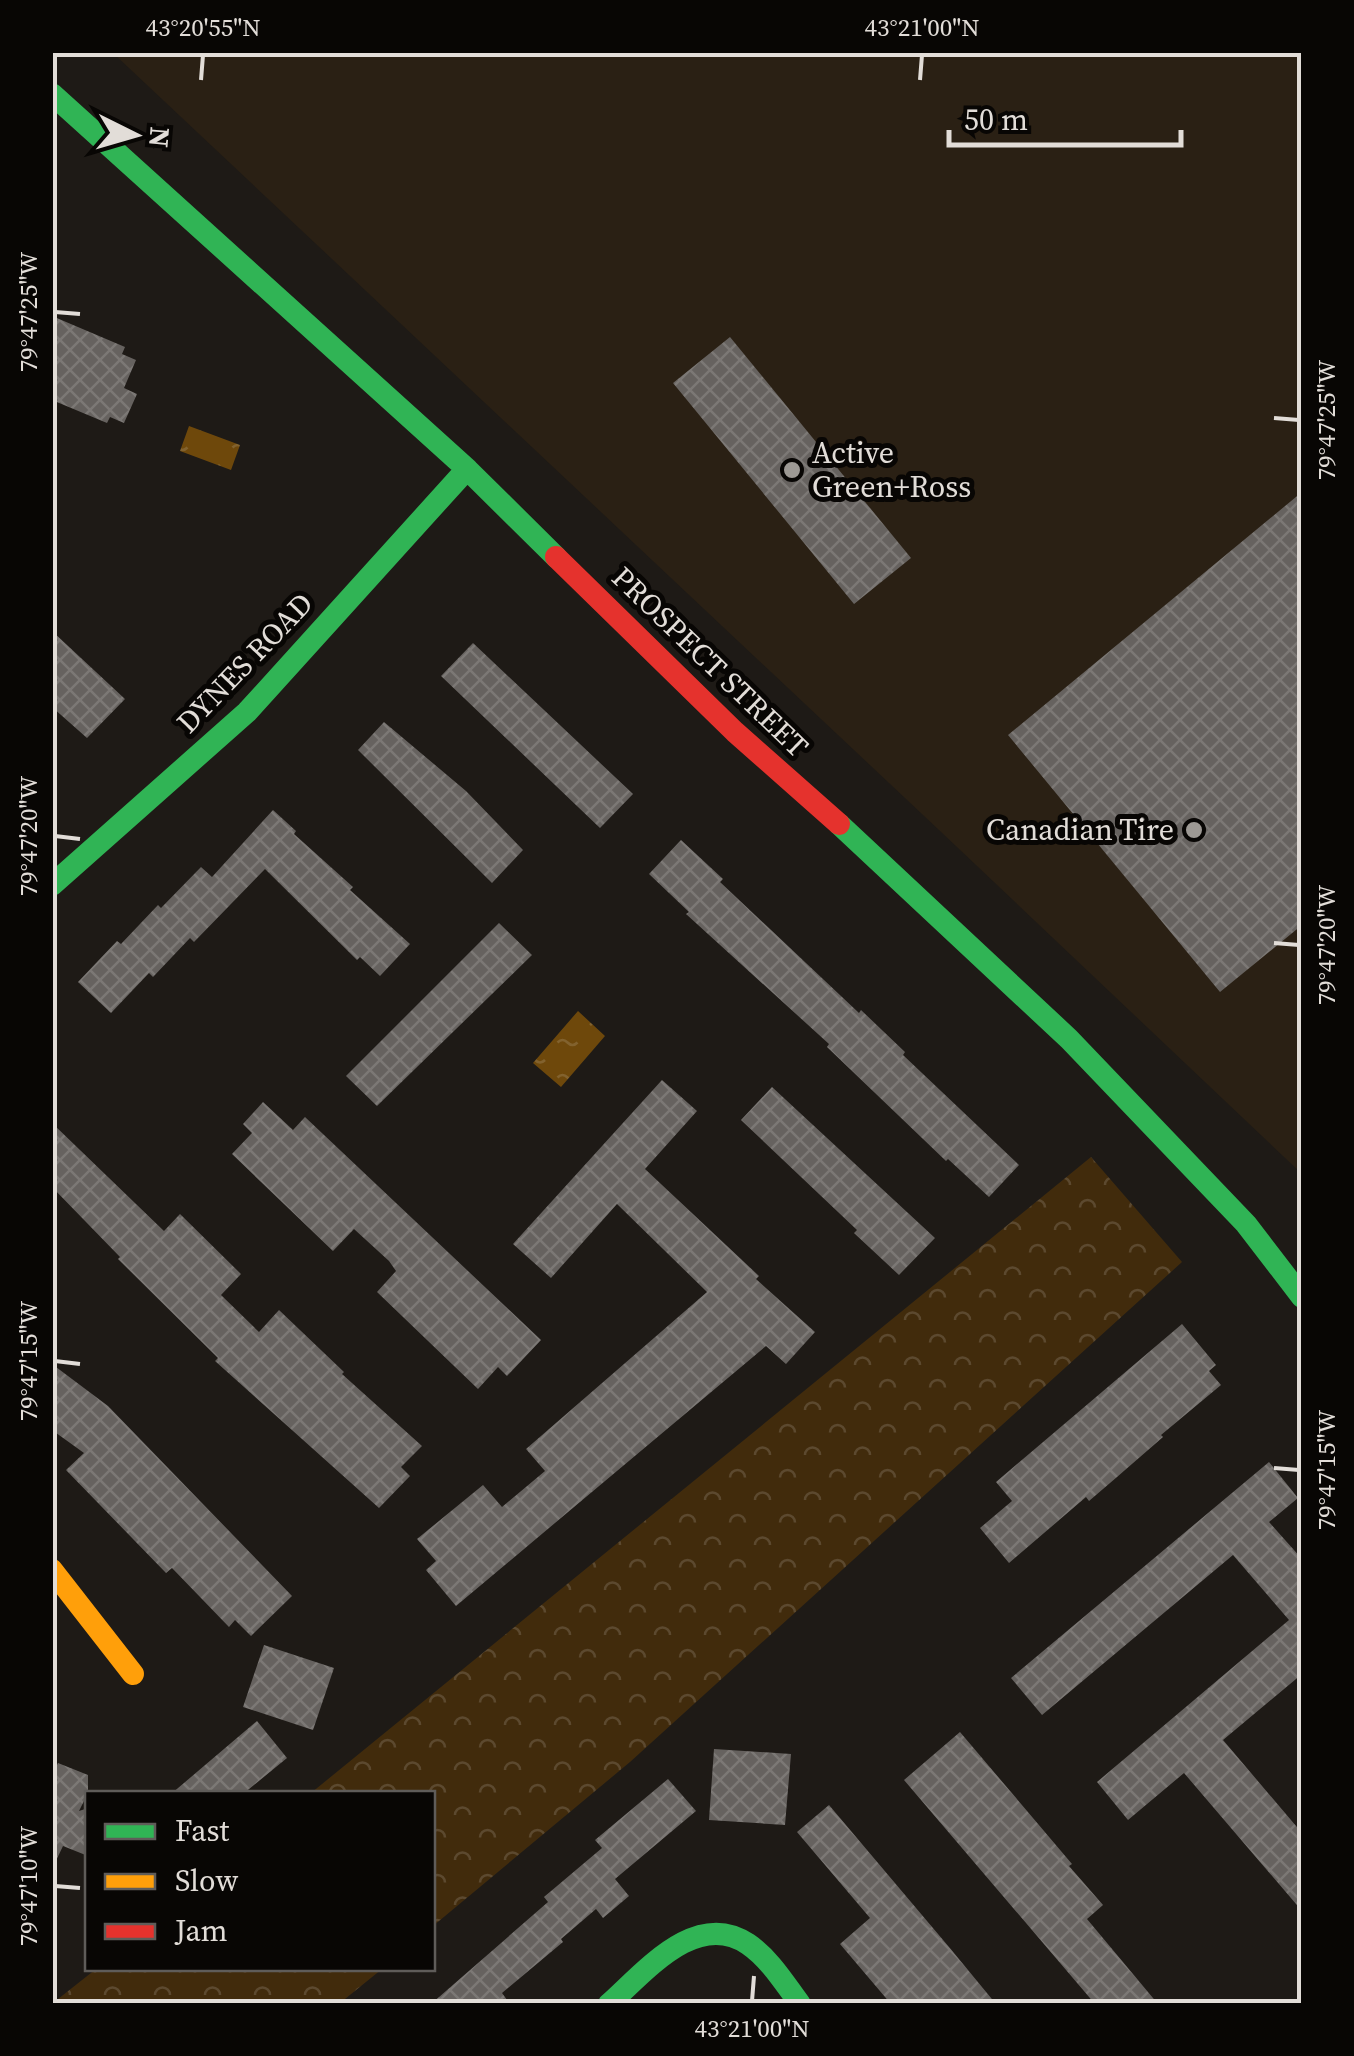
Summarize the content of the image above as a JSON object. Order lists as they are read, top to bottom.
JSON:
{
  "streets": {
    "street": ["PROSPECT STREET", "DYNES ROAD"]
  },
  "crossings": [
    ["PROSPECT STREET", "DYNES ROAD"]
  ],
  "places": ["Active Green+Ross", "Canadian Tire"],
  "legend": ["Fast", "Slow", "Jam"],
  "scale_bar": "50 m",
  "north": "right",
  "coordinates": [
    "43°20'55\"N",
    "43°21'00\"N",
    "79°47'25\"W",
    "79°47'20\"W",
    "79°47'15\"W",
    "79°47'10\"W"
  ]
}
